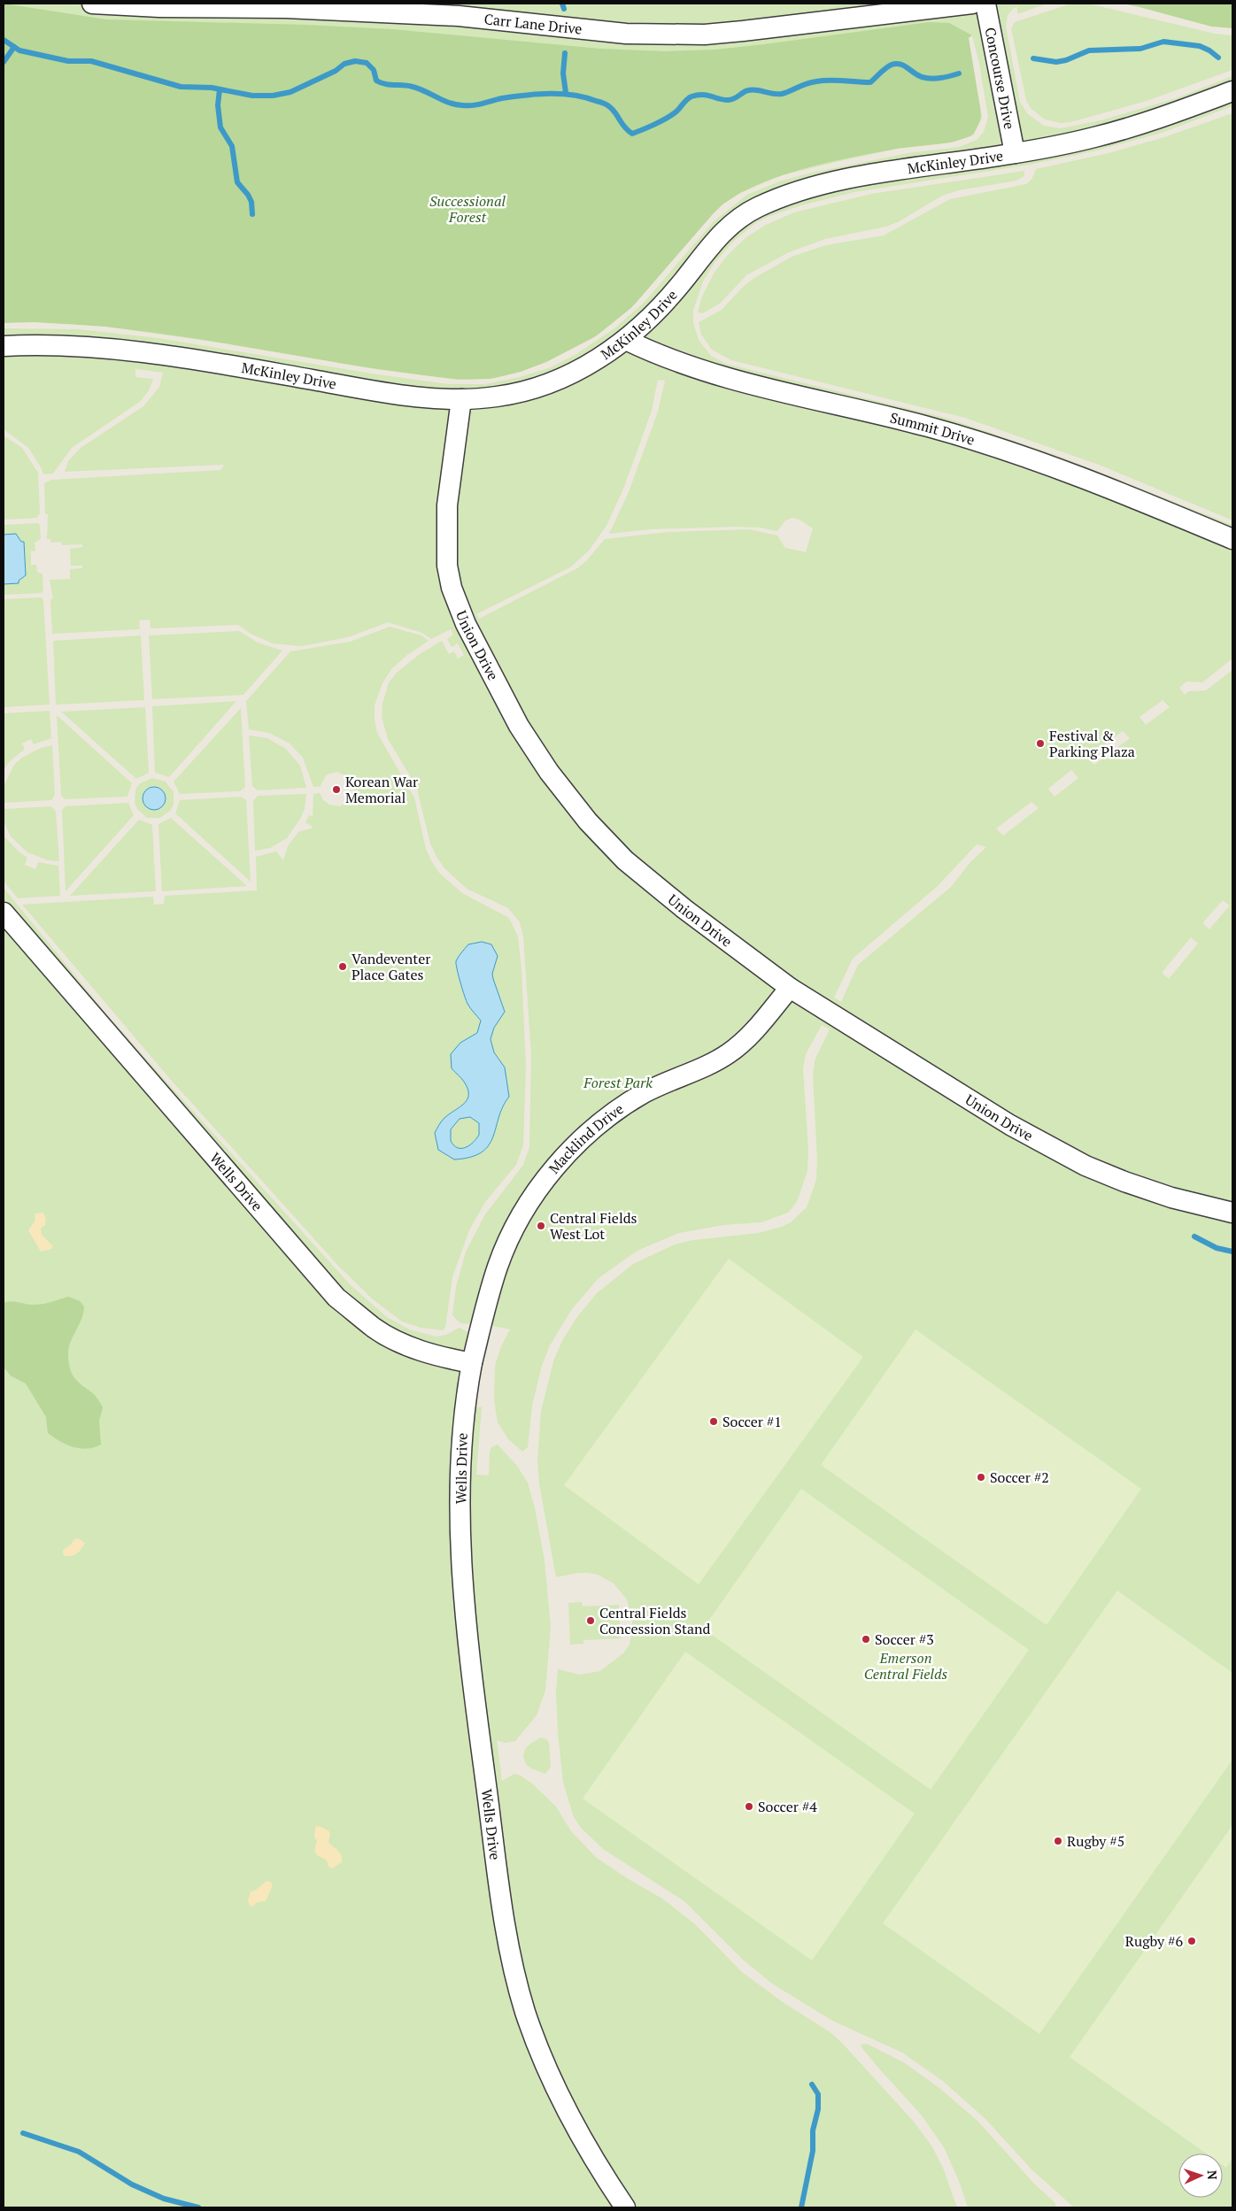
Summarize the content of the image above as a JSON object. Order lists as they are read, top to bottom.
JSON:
{
  "streets": {
    "street": [
      "Carr Lane Drive",
      "Concourse Drive",
      "McKinley Drive",
      "Summit Drive",
      "Union Drive",
      "Macklind Drive",
      "Wells Drive"
    ]
  },
  "crossings": [
    ["Concourse Drive", "McKinley Drive"],
    ["McKinley Drive", "Summit Drive"],
    ["McKinley Drive", "Union Drive"],
    ["Union Drive", "Macklind Drive"],
    ["Macklind Drive", "Wells Drive"]
  ],
  "parks": ["Successional Forest", "Forest Park", "Emerson Central Fields"],
  "places": [
    "Festival & Parking Plaza",
    "Korean War Memorial",
    "Vandeventer Place Gates",
    "Central Fields West Lot",
    "Soccer #1",
    "Soccer #2",
    "Central Fields Concession Stand",
    "Soccer #3",
    "Soccer #4",
    "Rugby #5",
    "Rugby #6"
  ],
  "north": "right"
}
